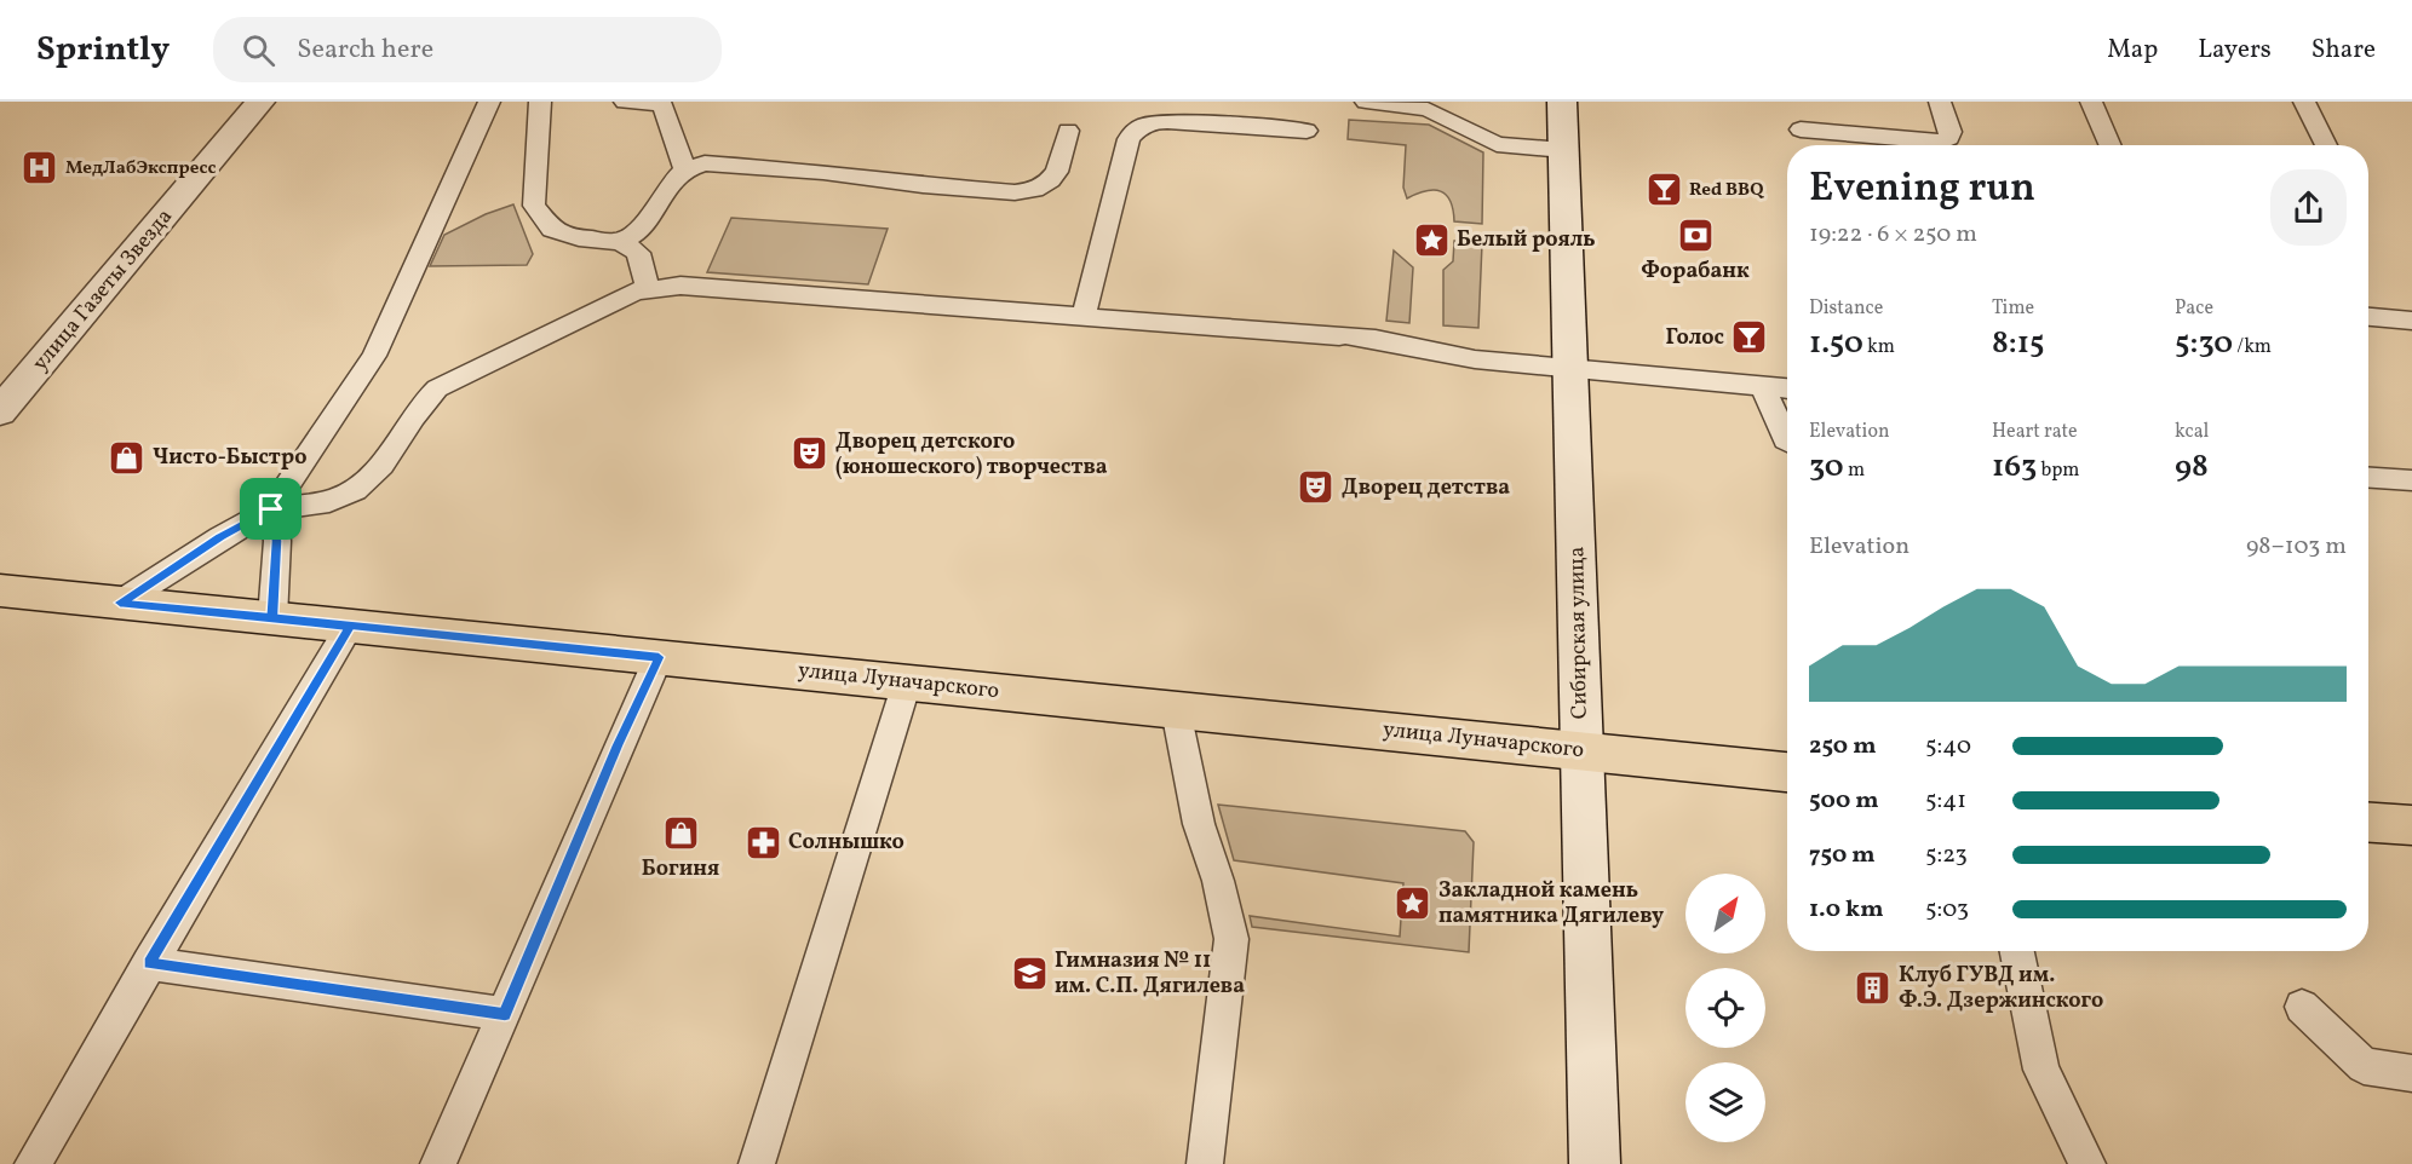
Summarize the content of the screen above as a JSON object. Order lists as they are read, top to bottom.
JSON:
{
  "streets": {
    "main road": ["улица Газеты Звезда", "Сибирская улица", "улица Луначарского"]
  },
  "crossings": [
    ["Сибирская улица", "улица Луначарского"]
  ],
  "places": {
    "hospital": ["МедЛабЭкспресс"],
    "bar": ["Red BBQ", "Голос"],
    "bank": ["Форабанк"],
    "place": ["Белый рояль", "Закладной камень памятника Дягилеву"],
    "theatre": ["Дворец детского (юношеского) творчества", "Дворец детства"],
    "shop": ["Чисто-Быстро", "Богиня"],
    "pharmacy": ["Солнышко"],
    "school or university": ["Гимназия № 11 им. С.П. Дягилева"],
    "building": ["Клуб ГУВД им. Ф.Э. Дзержинского"]
  },
  "north": "top right",
  "page": {
    "header": "Sprintly",
    "search": "Search here",
    "nav": ["Map", "Layers", "Share"],
    "heading": ["Evening run", "19:22 · 6 × 250 m"],
    "stats": [
      ["Distance", "1.50 km"],
      ["Time", "8:15"],
      ["Pace", "5:30 /km"],
      ["Elevation", "30 m"],
      ["Heart rate", "163 bpm"],
      ["kcal", "98"]
    ],
    "chart": ["Elevation", "98–103 m"],
    "list": [
      {
        "name": "250 m",
        "note": "5:40"
      },
      {
        "name": "500 m",
        "note": "5:41"
      },
      {
        "name": "750 m",
        "note": "5:23"
      },
      {
        "name": "1.0 km",
        "note": "5:03"
      }
    ]
  }
}
